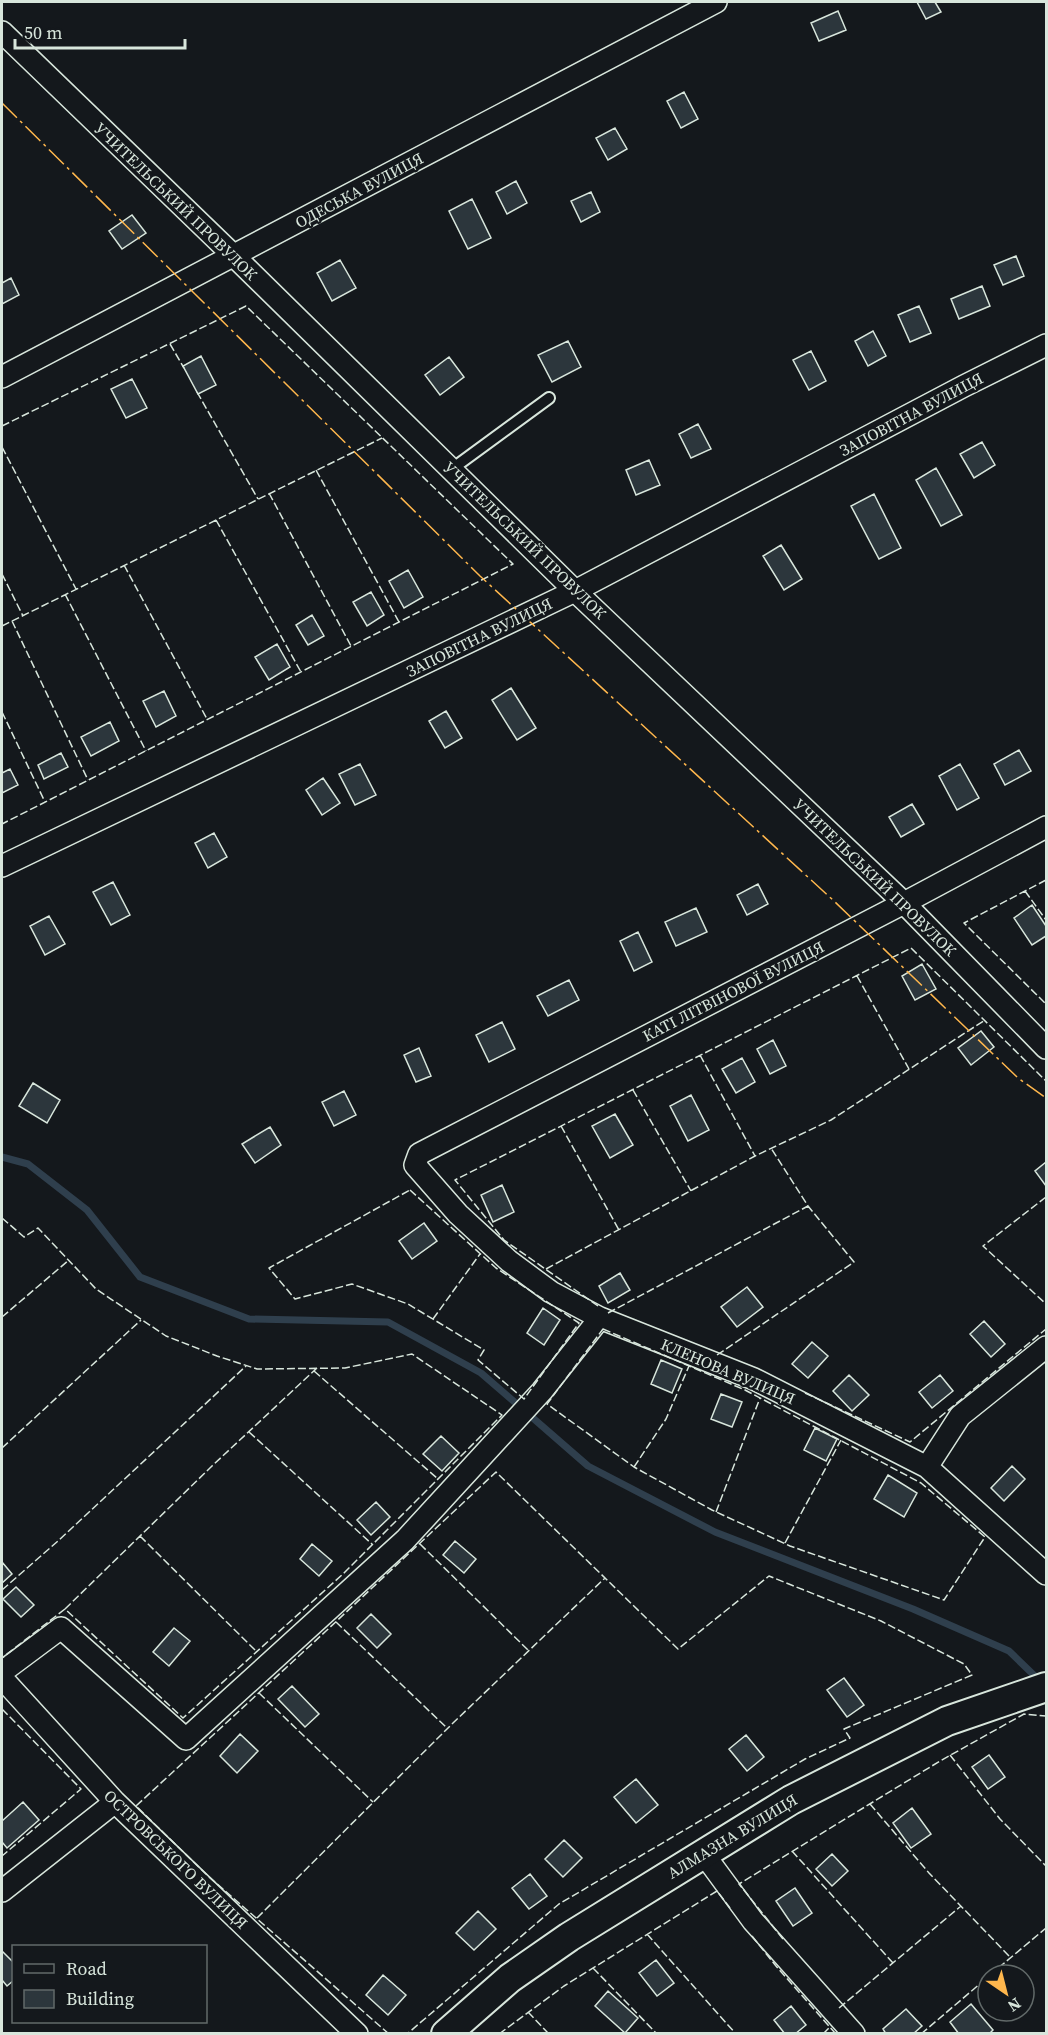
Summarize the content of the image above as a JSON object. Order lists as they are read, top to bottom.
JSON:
{
  "streets": {
    "main road": ["АЛМАЗНА ВУЛИЦЯ"],
    "street": [
      "ОДЕСЬКА ВУЛИЦЯ",
      "УЧИТЕЛЬСЬКИЙ ПРОВУЛОК",
      "ЗАПОВІТНА ВУЛИЦЯ",
      "КАТІ ЛІТВІНОВОЇ ВУЛИЦЯ",
      "КЛЕНОВА ВУЛИЦЯ",
      "ОСТРОВСЬКОГО ВУЛИЦЯ"
    ]
  },
  "crossings": [
    ["ОДЕСЬКА ВУЛИЦЯ", "УЧИТЕЛЬСЬКИЙ ПРОВУЛОК"],
    ["УЧИТЕЛЬСЬКИЙ ПРОВУЛОК", "ЗАПОВІТНА ВУЛИЦЯ"],
    ["УЧИТЕЛЬСЬКИЙ ПРОВУЛОК", "КАТІ ЛІТВІНОВОЇ ВУЛИЦЯ"],
    ["КАТІ ЛІТВІНОВОЇ ВУЛИЦЯ", "КЛЕНОВА ВУЛИЦЯ"]
  ],
  "legend": ["Road", "Building"],
  "scale_bar": "50 m",
  "north": "bottom right"
}
